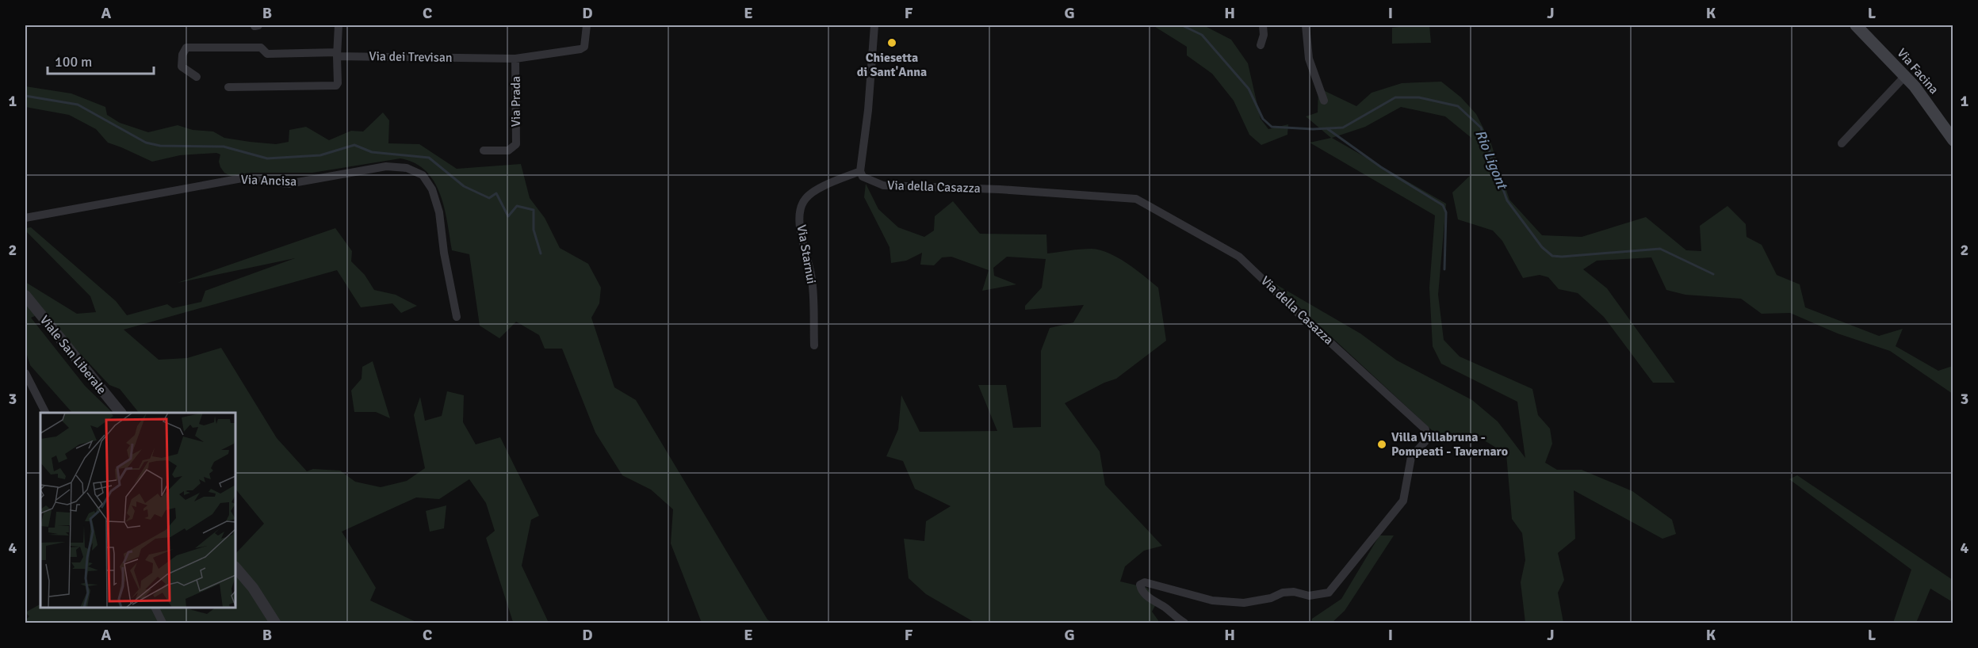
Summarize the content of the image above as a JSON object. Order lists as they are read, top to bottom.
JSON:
{
  "streets": {
    "main road": ["Via Facina"],
    "street": [
      "Via dei Trevisan",
      "Via Prada",
      "Via Ancisa",
      "Via della Casazza",
      "Via Starnui",
      "Viale San Liberale"
    ]
  },
  "crossings": [
    ["Via dei Trevisan", "Via Prada"],
    ["Via della Casazza", "Via Starnui"]
  ],
  "water": ["Rio Ligont"],
  "places": ["Chiesetta di Sant'Anna", "Villa Villabruna - Pompeati - Tavernaro"],
  "scale_bar": "100 m",
  "grid": {
    "columns": [
      "A",
      "B",
      "C",
      "D",
      "E",
      "F",
      "G",
      "H",
      "I",
      "J",
      "K",
      "L"
    ],
    "rows": [
      "1",
      "2",
      "3",
      "4"
    ]
  }
}
